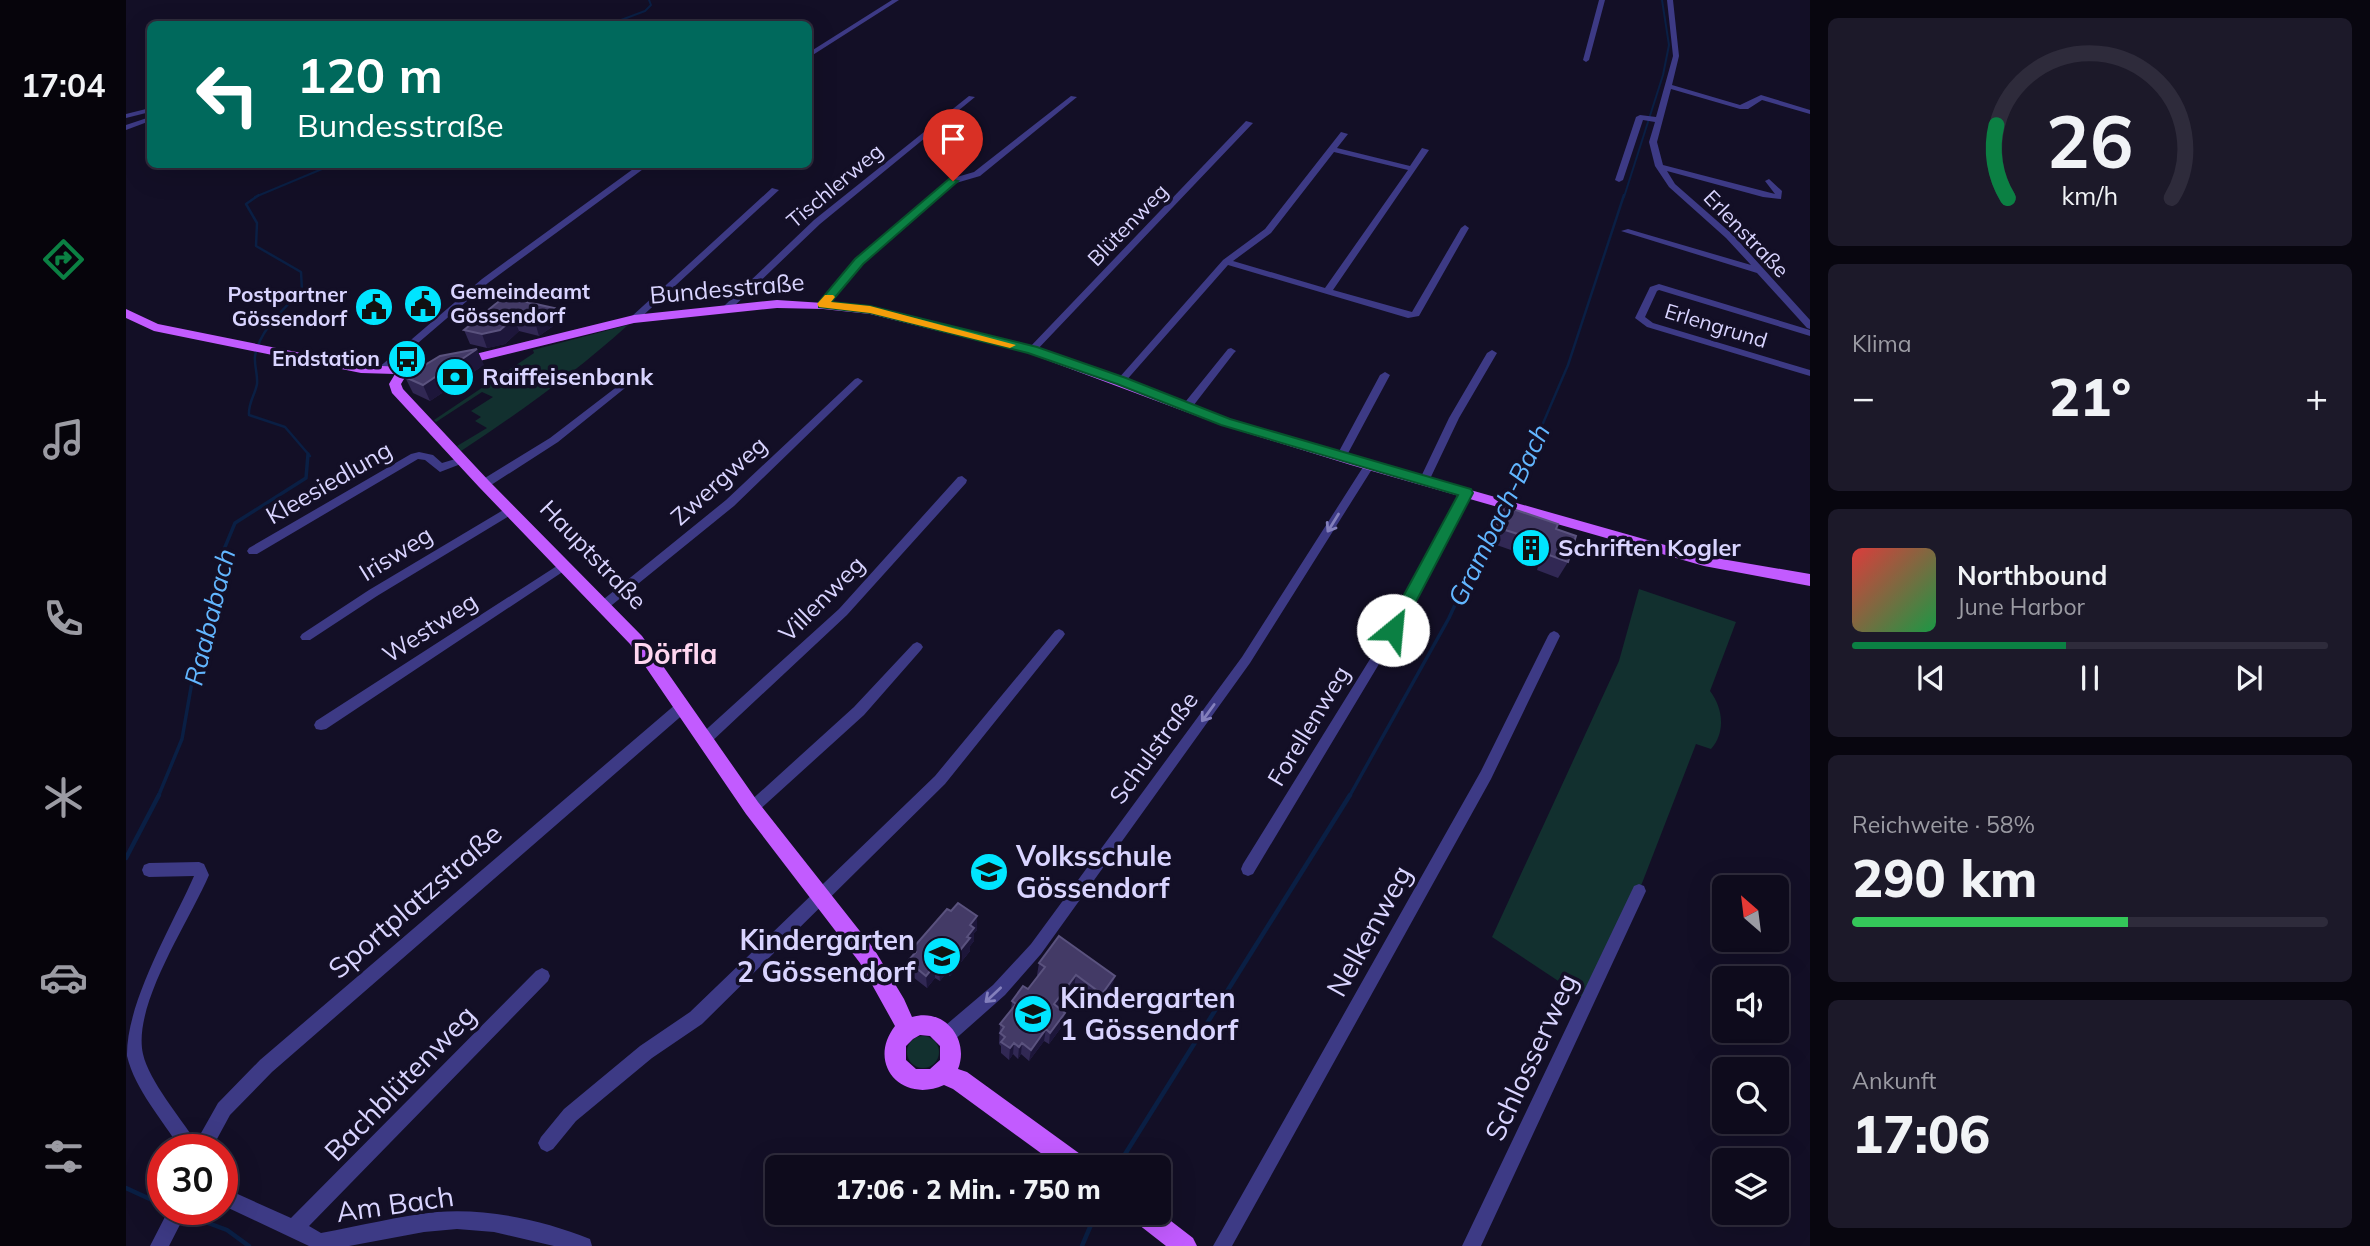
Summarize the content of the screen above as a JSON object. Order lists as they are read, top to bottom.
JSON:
{
  "streets": {
    "main road": ["Bundesstraße", "Hauptstraße"],
    "street": [
      "Tischlerweg",
      "Blütenweg",
      "Erlenstraße",
      "Erlengrund",
      "Zwergweg",
      "Kleesiedlung",
      "Irisweg",
      "Villenweg",
      "Westweg",
      "Forellenweg",
      "Schulstraße",
      "Sportplatzstraße",
      "Nelkenweg",
      "Schlosserweg",
      "Bachblütenweg",
      "Am Bach"
    ]
  },
  "crossings": [
    ["Tischlerweg", "Bundesstraße"],
    ["Blütenweg", "Bundesstraße"],
    ["Bundesstraße", "Hauptstraße"],
    ["Bundesstraße", "Forellenweg"],
    ["Bundesstraße", "Schulstraße"],
    ["Zwergweg", "Hauptstraße"],
    ["Kleesiedlung", "Hauptstraße"],
    ["Irisweg", "Hauptstraße"],
    ["Hauptstraße", "Villenweg"],
    ["Hauptstraße", "Westweg"],
    ["Hauptstraße", "Schulstraße"],
    ["Hauptstraße", "Sportplatzstraße"],
    ["Bachblütenweg", "Am Bach"]
  ],
  "one_way": ["Schulstraße"],
  "districts": ["Dörfla"],
  "water": ["Grambach-Bach", "Raababach"],
  "places": {
    "public building": ["Gemeindeamt Gössendorf", "Postpartner Gössendorf"],
    "bus stop": ["Endstation"],
    "bank": ["Raiffeisenbank"],
    "building": ["Schriften Kogler"],
    "school or university": ["Volksschule Gössendorf", "Kindergarten 2 Gössendorf", "Kindergarten 1 Gössendorf"]
  },
  "north": "top left",
  "page": {
    "tabs": "17:04",
    "turn": ["120 m", "Bundesstraße"],
    "tile": [
      "Klima",
      ["Reichweite · 58%", "290 km"],
      ["Ankunft", "17:06"]
    ],
    "heat": ["−", "21°", "+"],
    "song": ["Northbound", "June Harbor"],
    "limit": "30",
    "trip": "17:06 · 2 Min. · 750 m",
    "gauge": ["26", "km/h"]
  }
}
